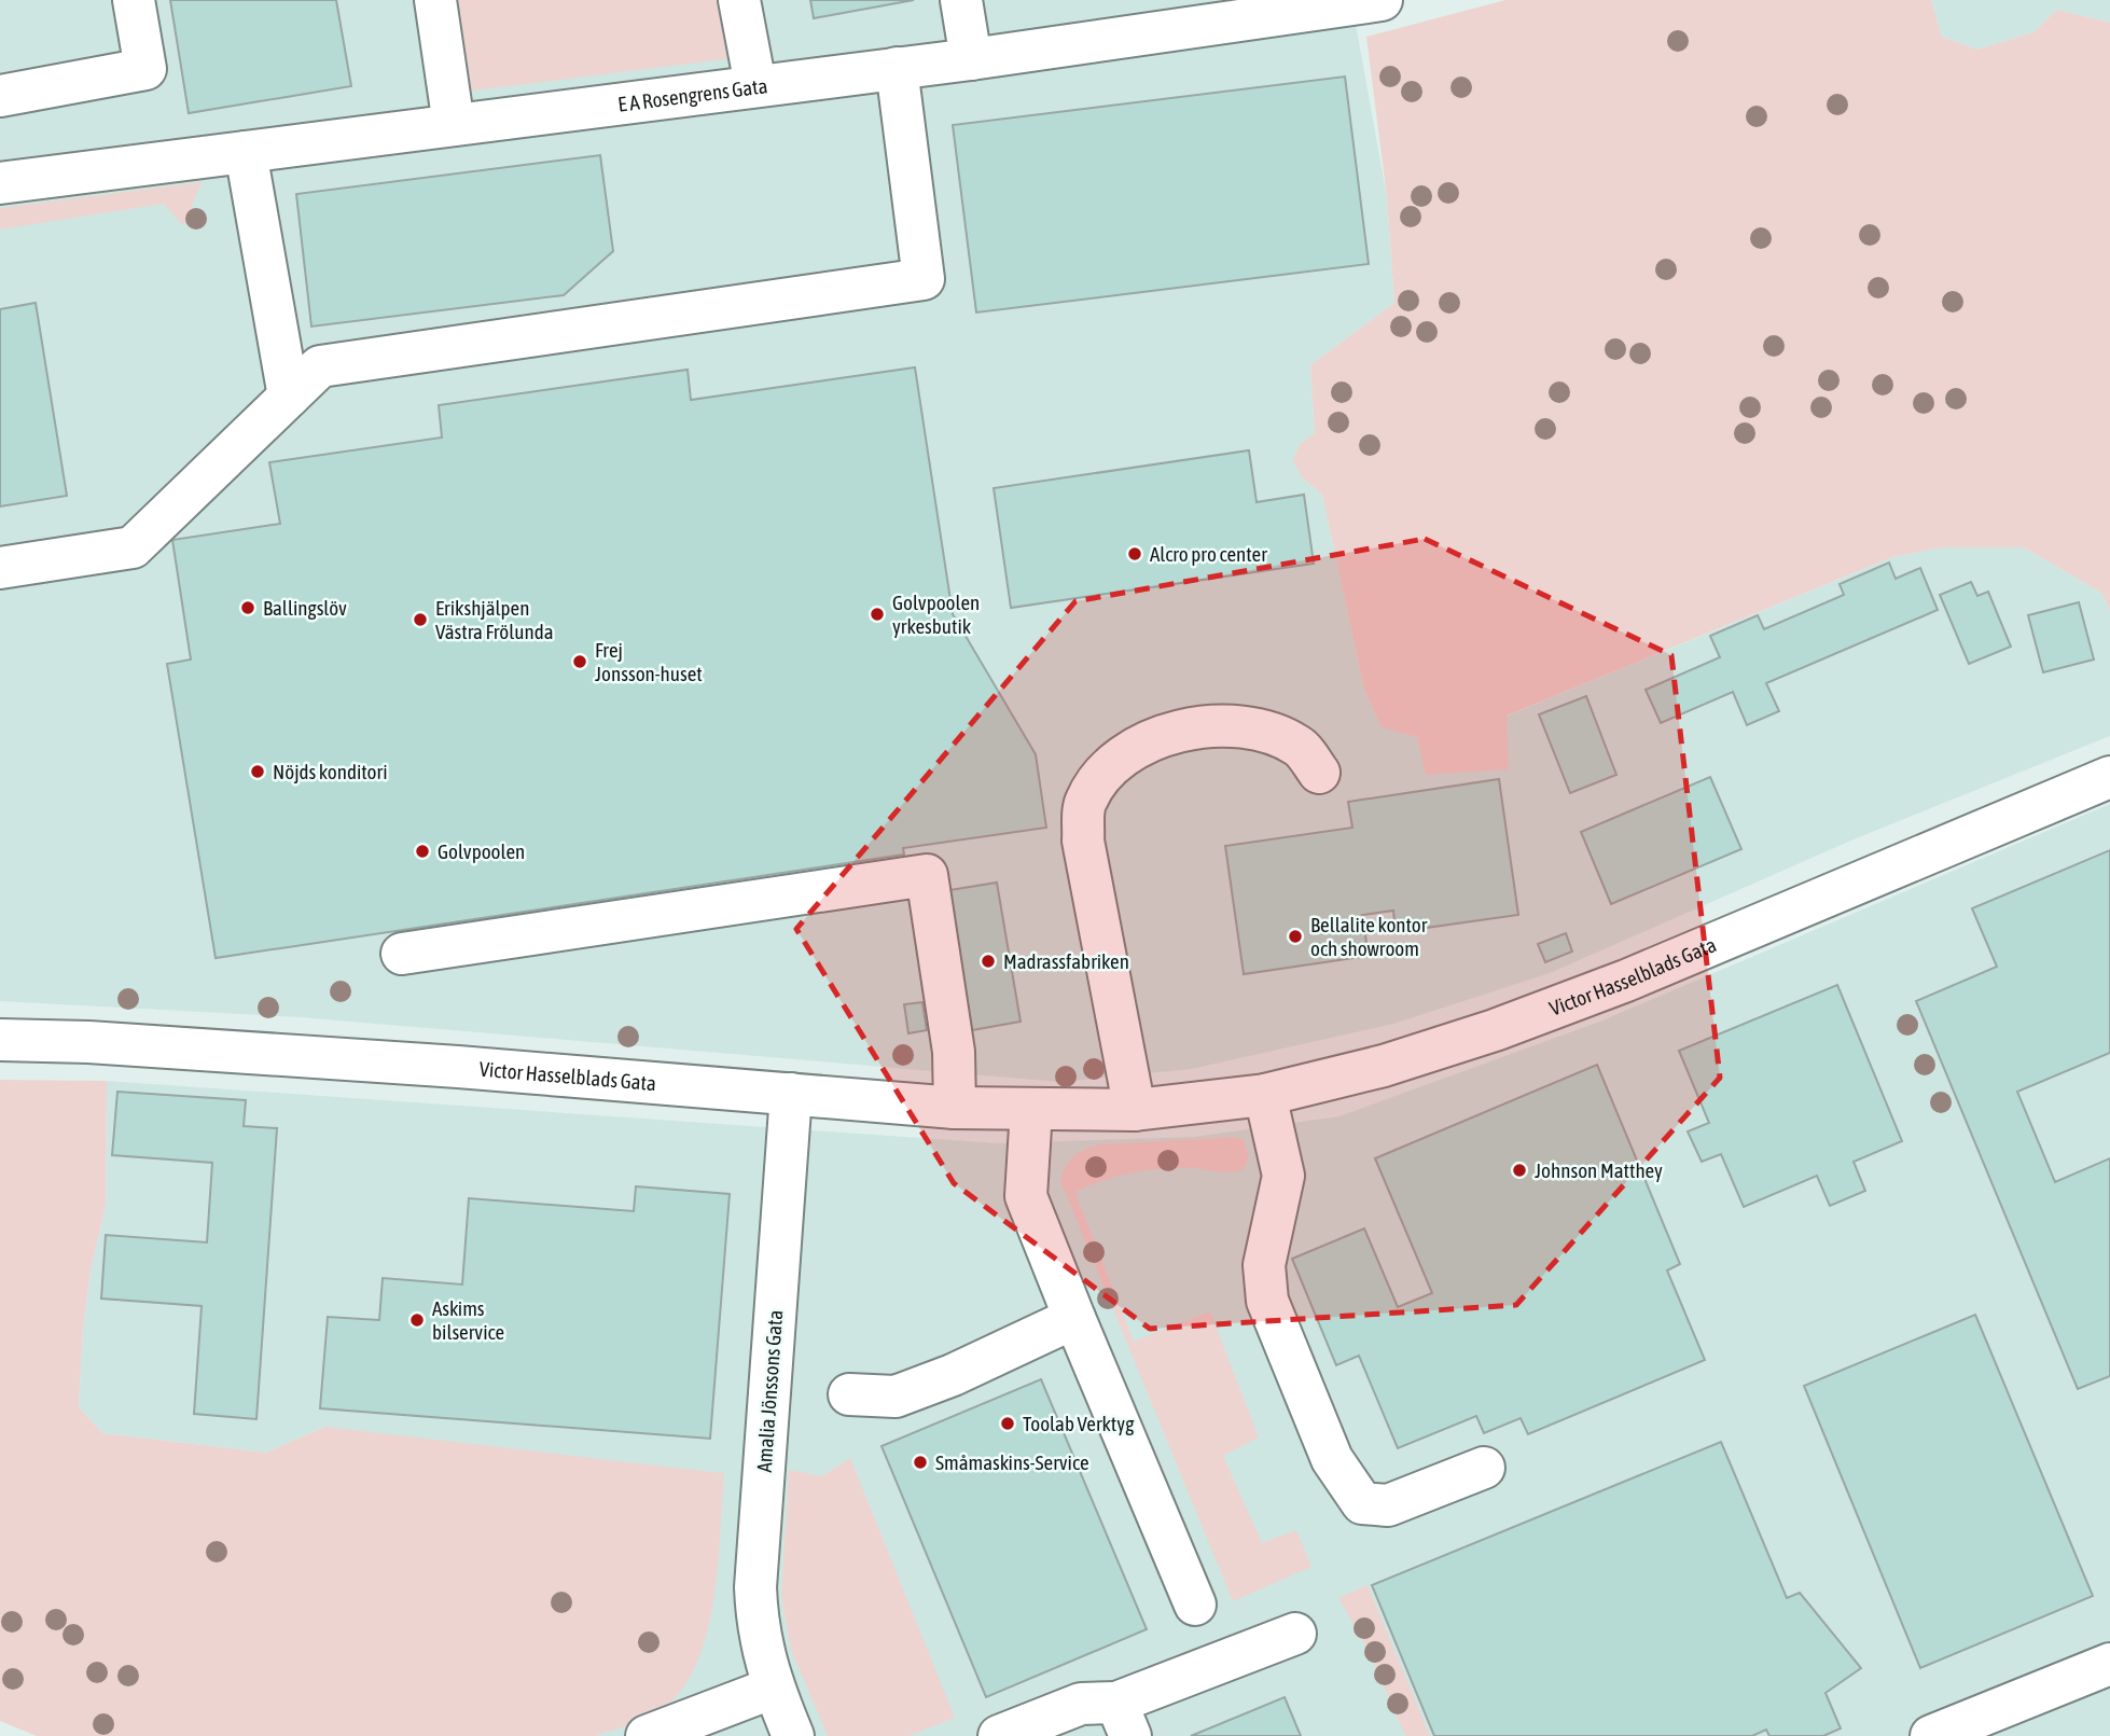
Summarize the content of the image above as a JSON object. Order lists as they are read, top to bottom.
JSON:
{
  "streets": {
    "street": ["E A Rosengrens Gata", "Victor Hasselblads Gata", "Amalia Jönssons Gata"]
  },
  "crossings": [
    ["Victor Hasselblads Gata", "Amalia Jönssons Gata"]
  ],
  "places": [
    "Alcro pro center",
    "Ballingslöv",
    "Golvpoolen yrkesbutik",
    "Erikshjälpen Västra Frölunda",
    "Frej Jonsson-huset",
    "Nöjds konditori",
    "Golvpoolen",
    "Bellalite kontor och showroom",
    "Madrassfabriken",
    "Johnson Matthey",
    "Askims bilservice",
    "Toolab Verktyg",
    "Småmaskins-Service"
  ]
}
